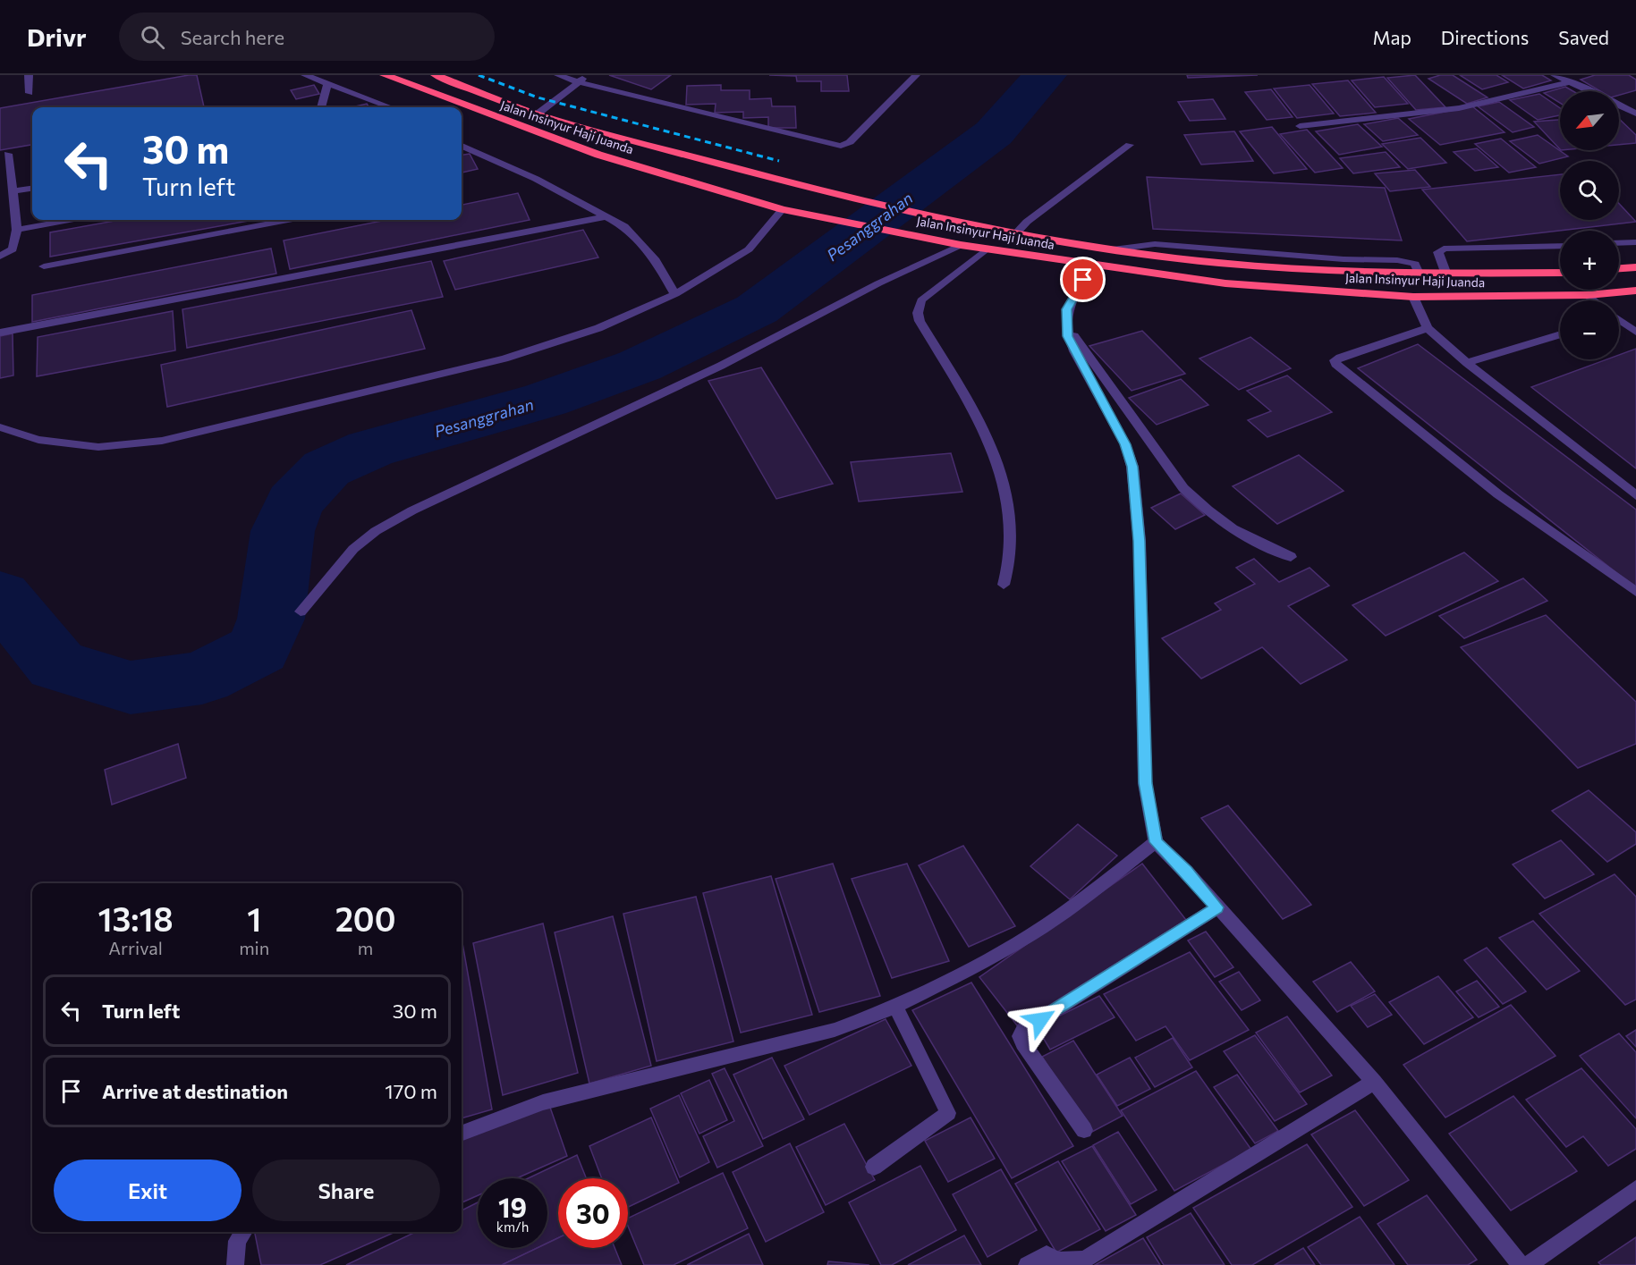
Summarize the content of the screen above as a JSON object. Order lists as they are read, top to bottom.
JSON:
{
  "streets": {
    "highway": ["Jalan Insinyur Haji Juanda"]
  },
  "water": ["Pesanggrahan"],
  "north": "bottom left",
  "page": {
    "header": "Drivr",
    "search": "Search here",
    "nav": ["Map", "Directions", "Saved"],
    "map_buttons": ["+", "−"],
    "turn": ["30 m", "Turn left"],
    "eta": [
      "13:18",
      "Arrival",
      "1",
      "min",
      "200",
      "m"
    ],
    "list": [
      {
        "name": "Turn left",
        "value": "30 m"
      },
      {
        "name": "Arrive at destination",
        "value": "170 m"
      }
    ],
    "buttons": ["Exit", "Share"],
    "speed": "19 km/h",
    "limit": "30"
  }
}
